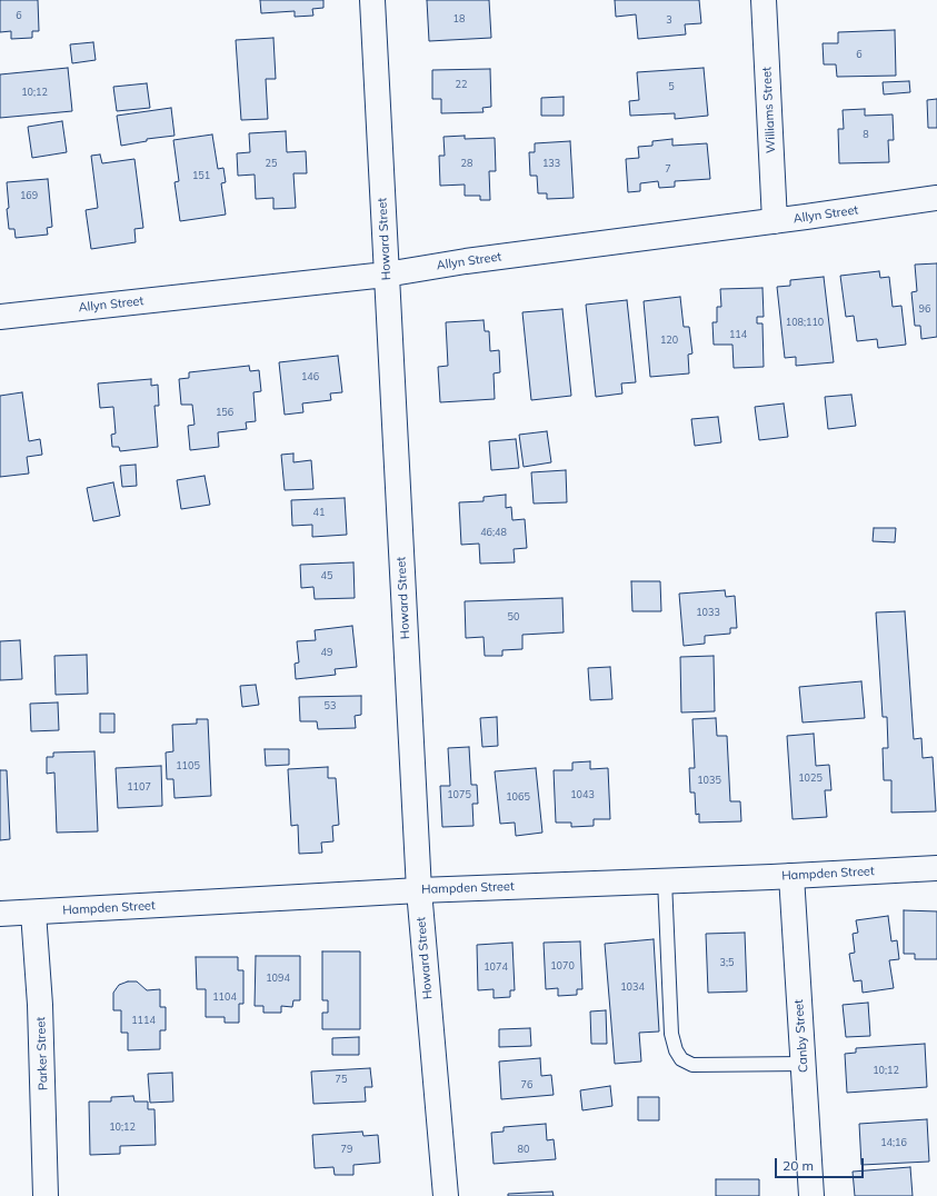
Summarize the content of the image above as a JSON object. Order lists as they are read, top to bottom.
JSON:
{
  "streets": {
    "street": [
      "Williams Street",
      "Allyn Street",
      "Howard Street",
      "Hampden Street",
      "Canby Street",
      "Parker Street"
    ]
  },
  "crossings": [
    ["Williams Street", "Allyn Street"],
    ["Allyn Street", "Howard Street"],
    ["Howard Street", "Hampden Street"],
    ["Hampden Street", "Canby Street"],
    ["Hampden Street", "Parker Street"]
  ],
  "house_numbers": [
    "6",
    "18",
    "3",
    "6",
    "22",
    "5",
    "10;12",
    "8",
    "25",
    "28",
    "133",
    "7",
    "151",
    "169",
    "96",
    "108;110",
    "114",
    "120",
    "146",
    "156",
    "41",
    "46;48",
    "45",
    "1033",
    "50",
    "49",
    "53",
    "1105",
    "1025",
    "1035",
    "1107",
    "1075",
    "1043",
    "1065",
    "3;5",
    "1070",
    "1074",
    "1094",
    "1034",
    "1104",
    "1114",
    "10;12",
    "75",
    "76",
    "10;12",
    "14;16",
    "79",
    "80"
  ],
  "scale_bar": "20 m"
}
